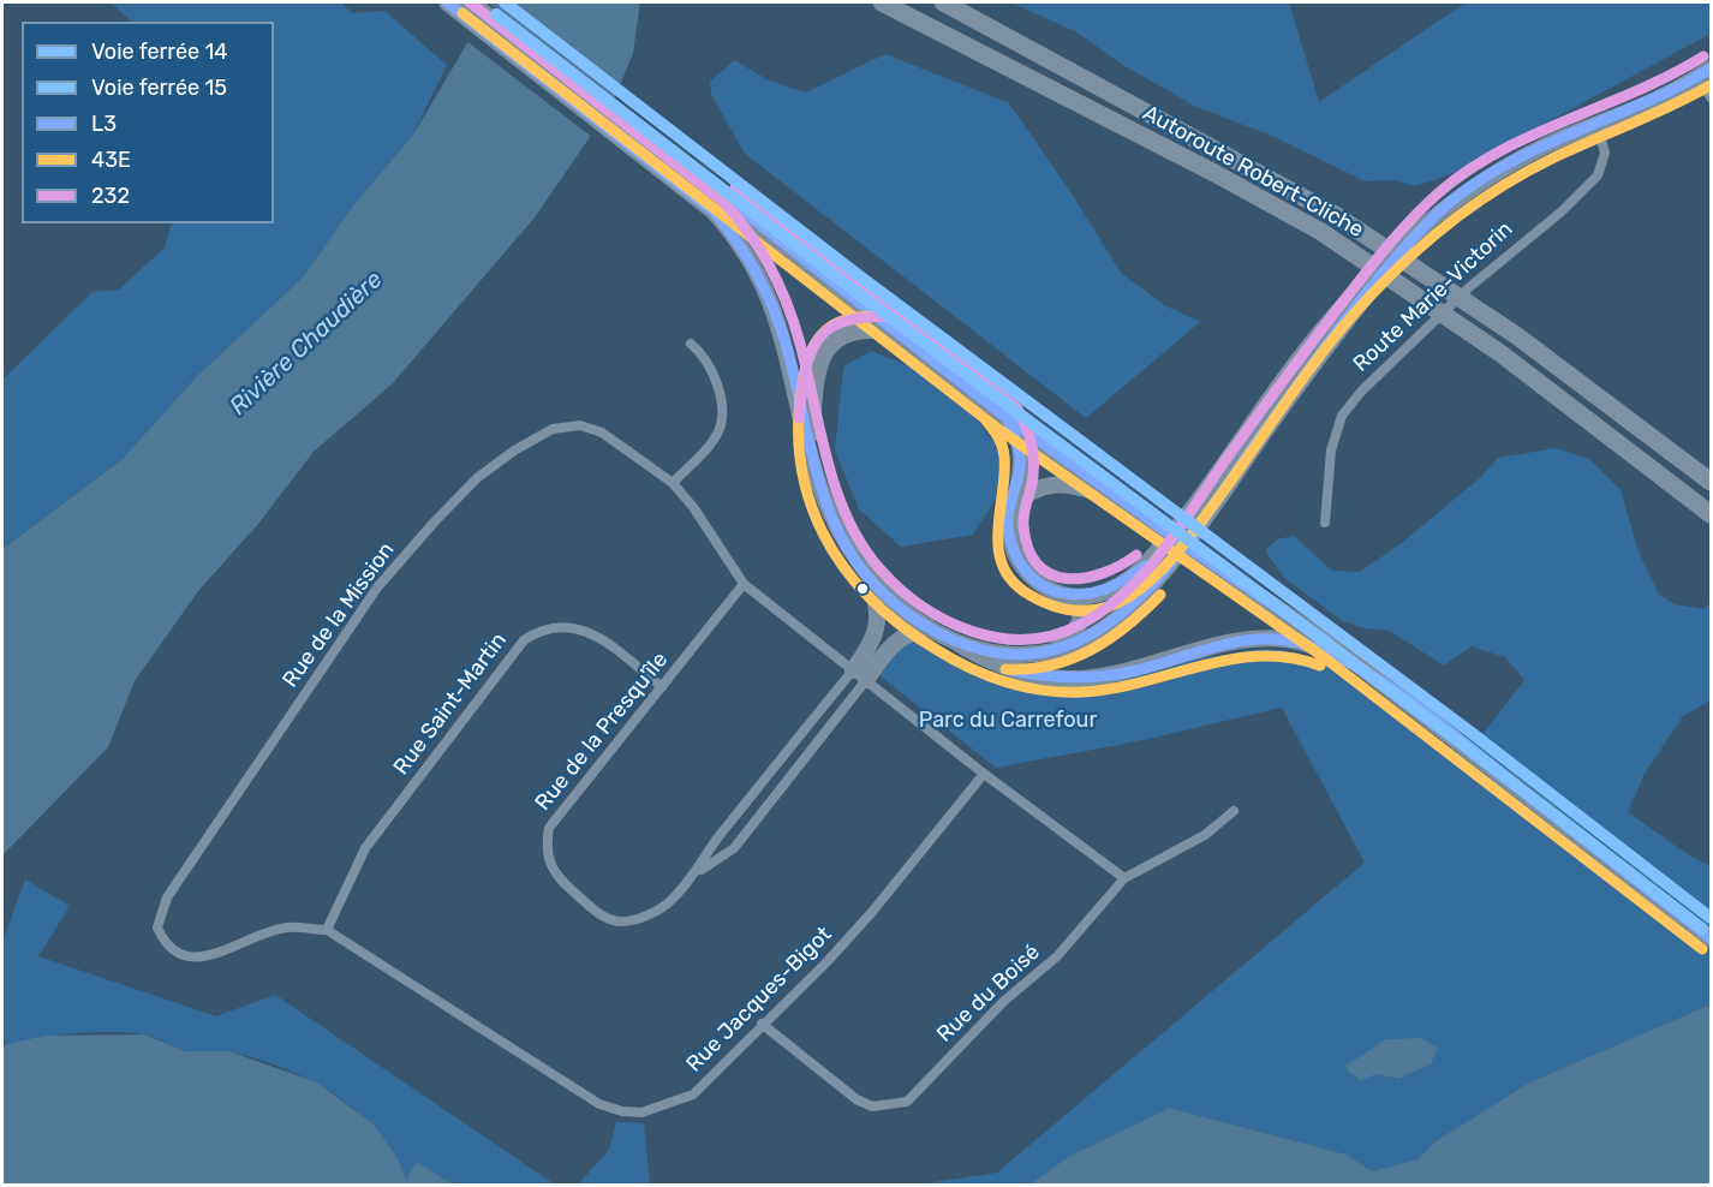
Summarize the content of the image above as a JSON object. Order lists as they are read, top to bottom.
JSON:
{
  "streets": {
    "highway": ["Autoroute Robert-Cliche"],
    "main road": ["Route Marie-Victorin"],
    "street": [
      "Rue de la Mission",
      "Rue Saint-Martin",
      "Rue de la Presqu'île",
      "Rue du Boisé",
      "Rue Jacques-Bigot"
    ]
  },
  "crossings": [
    ["Rue de la Mission", "Rue Saint-Martin"],
    ["Rue de la Mission", "Rue de la Presqu'île"],
    ["Rue de la Mission", "Rue du Boisé"],
    ["Rue de la Mission", "Rue Jacques-Bigot"],
    ["Rue Saint-Martin", "Rue de la Presqu'île"],
    ["Rue Saint-Martin", "Rue Jacques-Bigot"],
    ["Rue du Boisé", "Rue Jacques-Bigot"]
  ],
  "water": ["Rivière Chaudière"],
  "parks": ["Parc du Carrefour"],
  "lines": [
    "rail line 14",
    "transit line L3",
    "transit line 232",
    "transit line 43E",
    "rail line 15"
  ],
  "legend": [
    "Voie ferrée 14",
    "Voie ferrée 15",
    "L3",
    "43E",
    "232"
  ]
}
